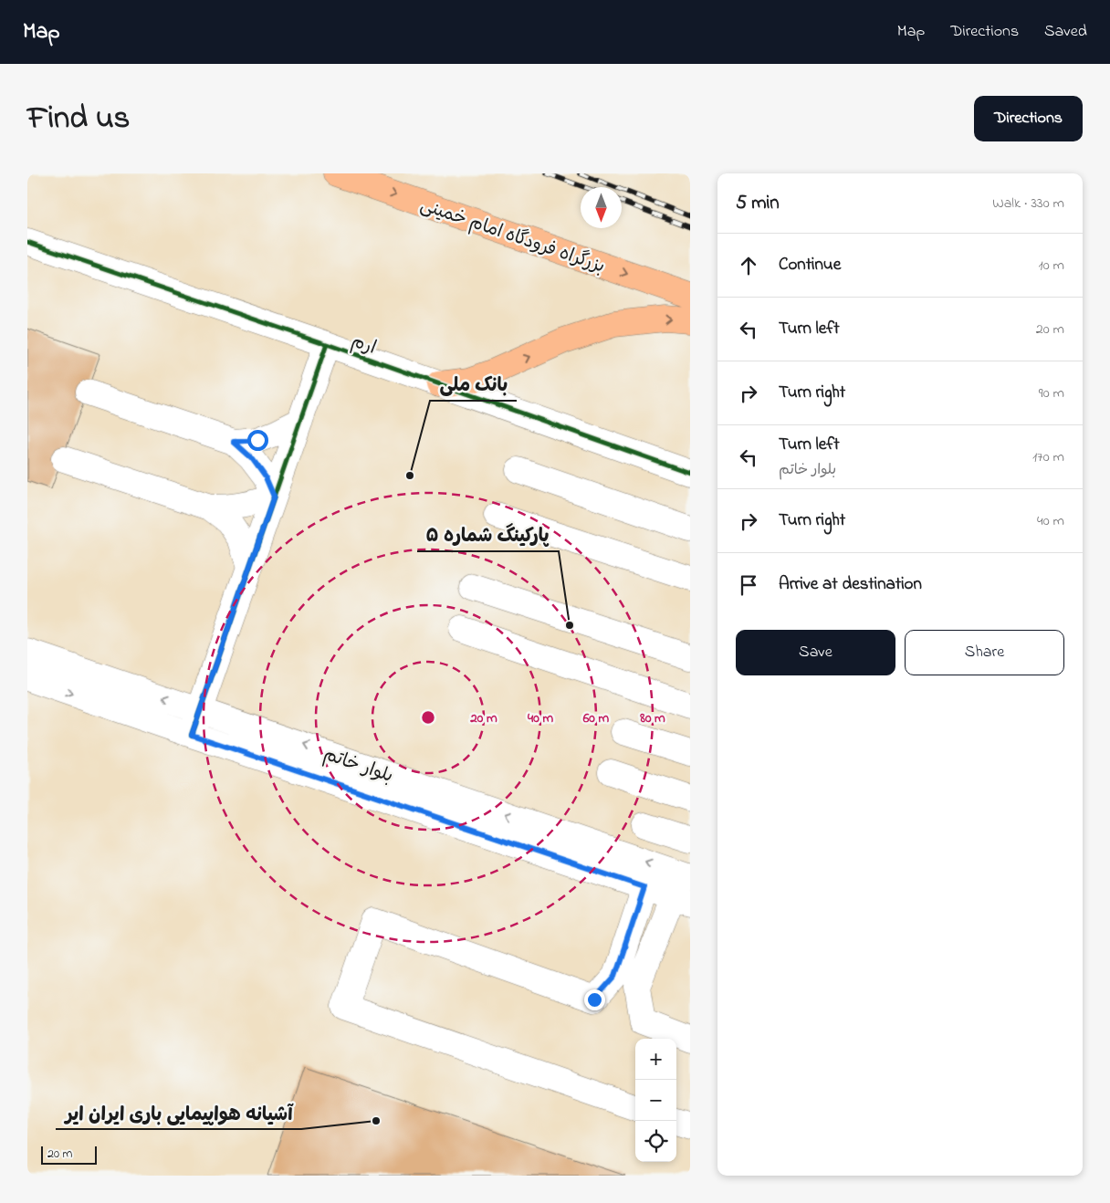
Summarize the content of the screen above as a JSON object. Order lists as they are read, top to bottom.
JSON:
{
  "streets": {
    "highway": ["بزرگراه فرودگاه امام خمینی"],
    "street": ["ارم", "بلوار خاتم"]
  },
  "one_way": ["بزرگراه فرودگاه امام خمینی"],
  "places": ["بانک ملی", "پارکینگ شماره ۵", "آشیانه هواپیمایی باری ایران ایر"],
  "scale_bar": "20 m",
  "north": "bottom",
  "page": {
    "header": "Map",
    "nav": ["Map", "Directions", "Saved"],
    "title": "Find us",
    "buttons": [
      "Directions",
      ["Save", "Share"]
    ],
    "heading": ["5 min", "Walk · 330 m"],
    "list": [
      ["Continue", "10 m"],
      ["Turn left", "20 m"],
      ["Turn right", "90 m"],
      ["Turn left", "بلوار خاتم", "170 m"],
      ["Turn right", "40 m"],
      "Arrive at destination"
    ],
    "map_buttons": ["+", "−"],
    "scale": "20 m"
  },
  "rings": [
    "20 m",
    "40 m",
    "60 m",
    "80 m"
  ]
}
